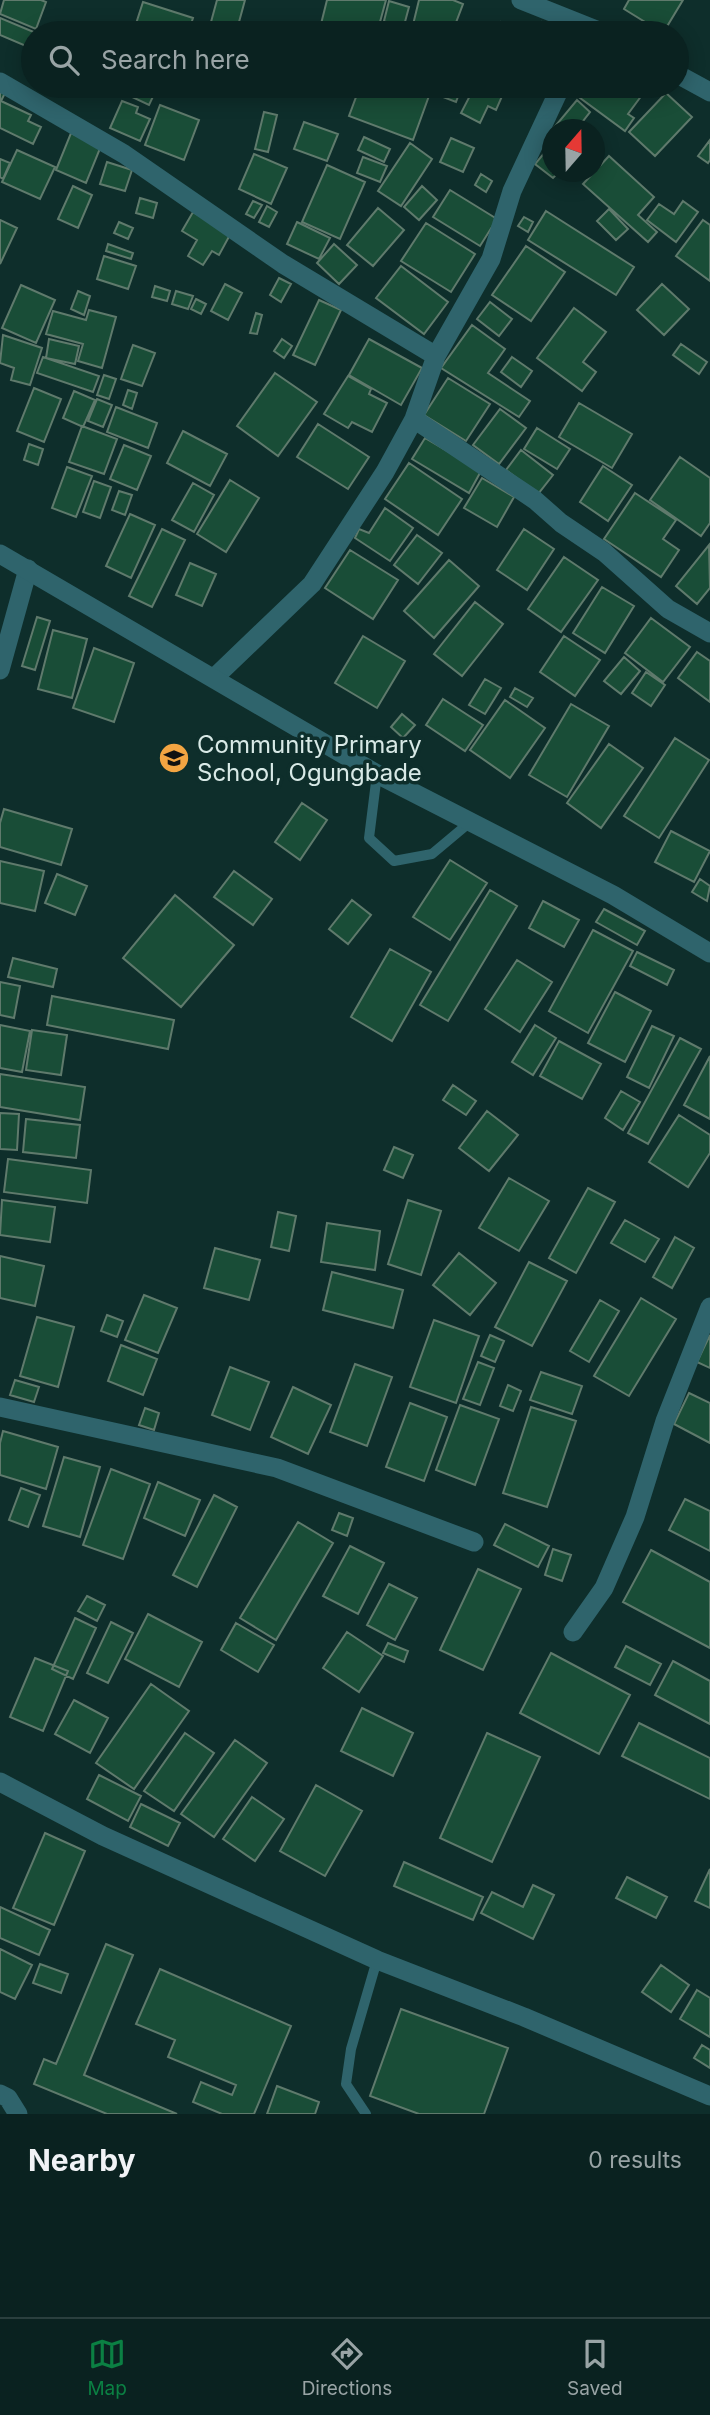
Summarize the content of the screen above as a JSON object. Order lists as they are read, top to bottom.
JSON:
{
  "places": {
    "school or university": ["Community Primary School, Ogungbade"]
  },
  "north": "top",
  "page": {
    "search": "Search here",
    "heading": ["Nearby", "0 results"],
    "nav": ["Map", "Directions", "Saved"]
  }
}
